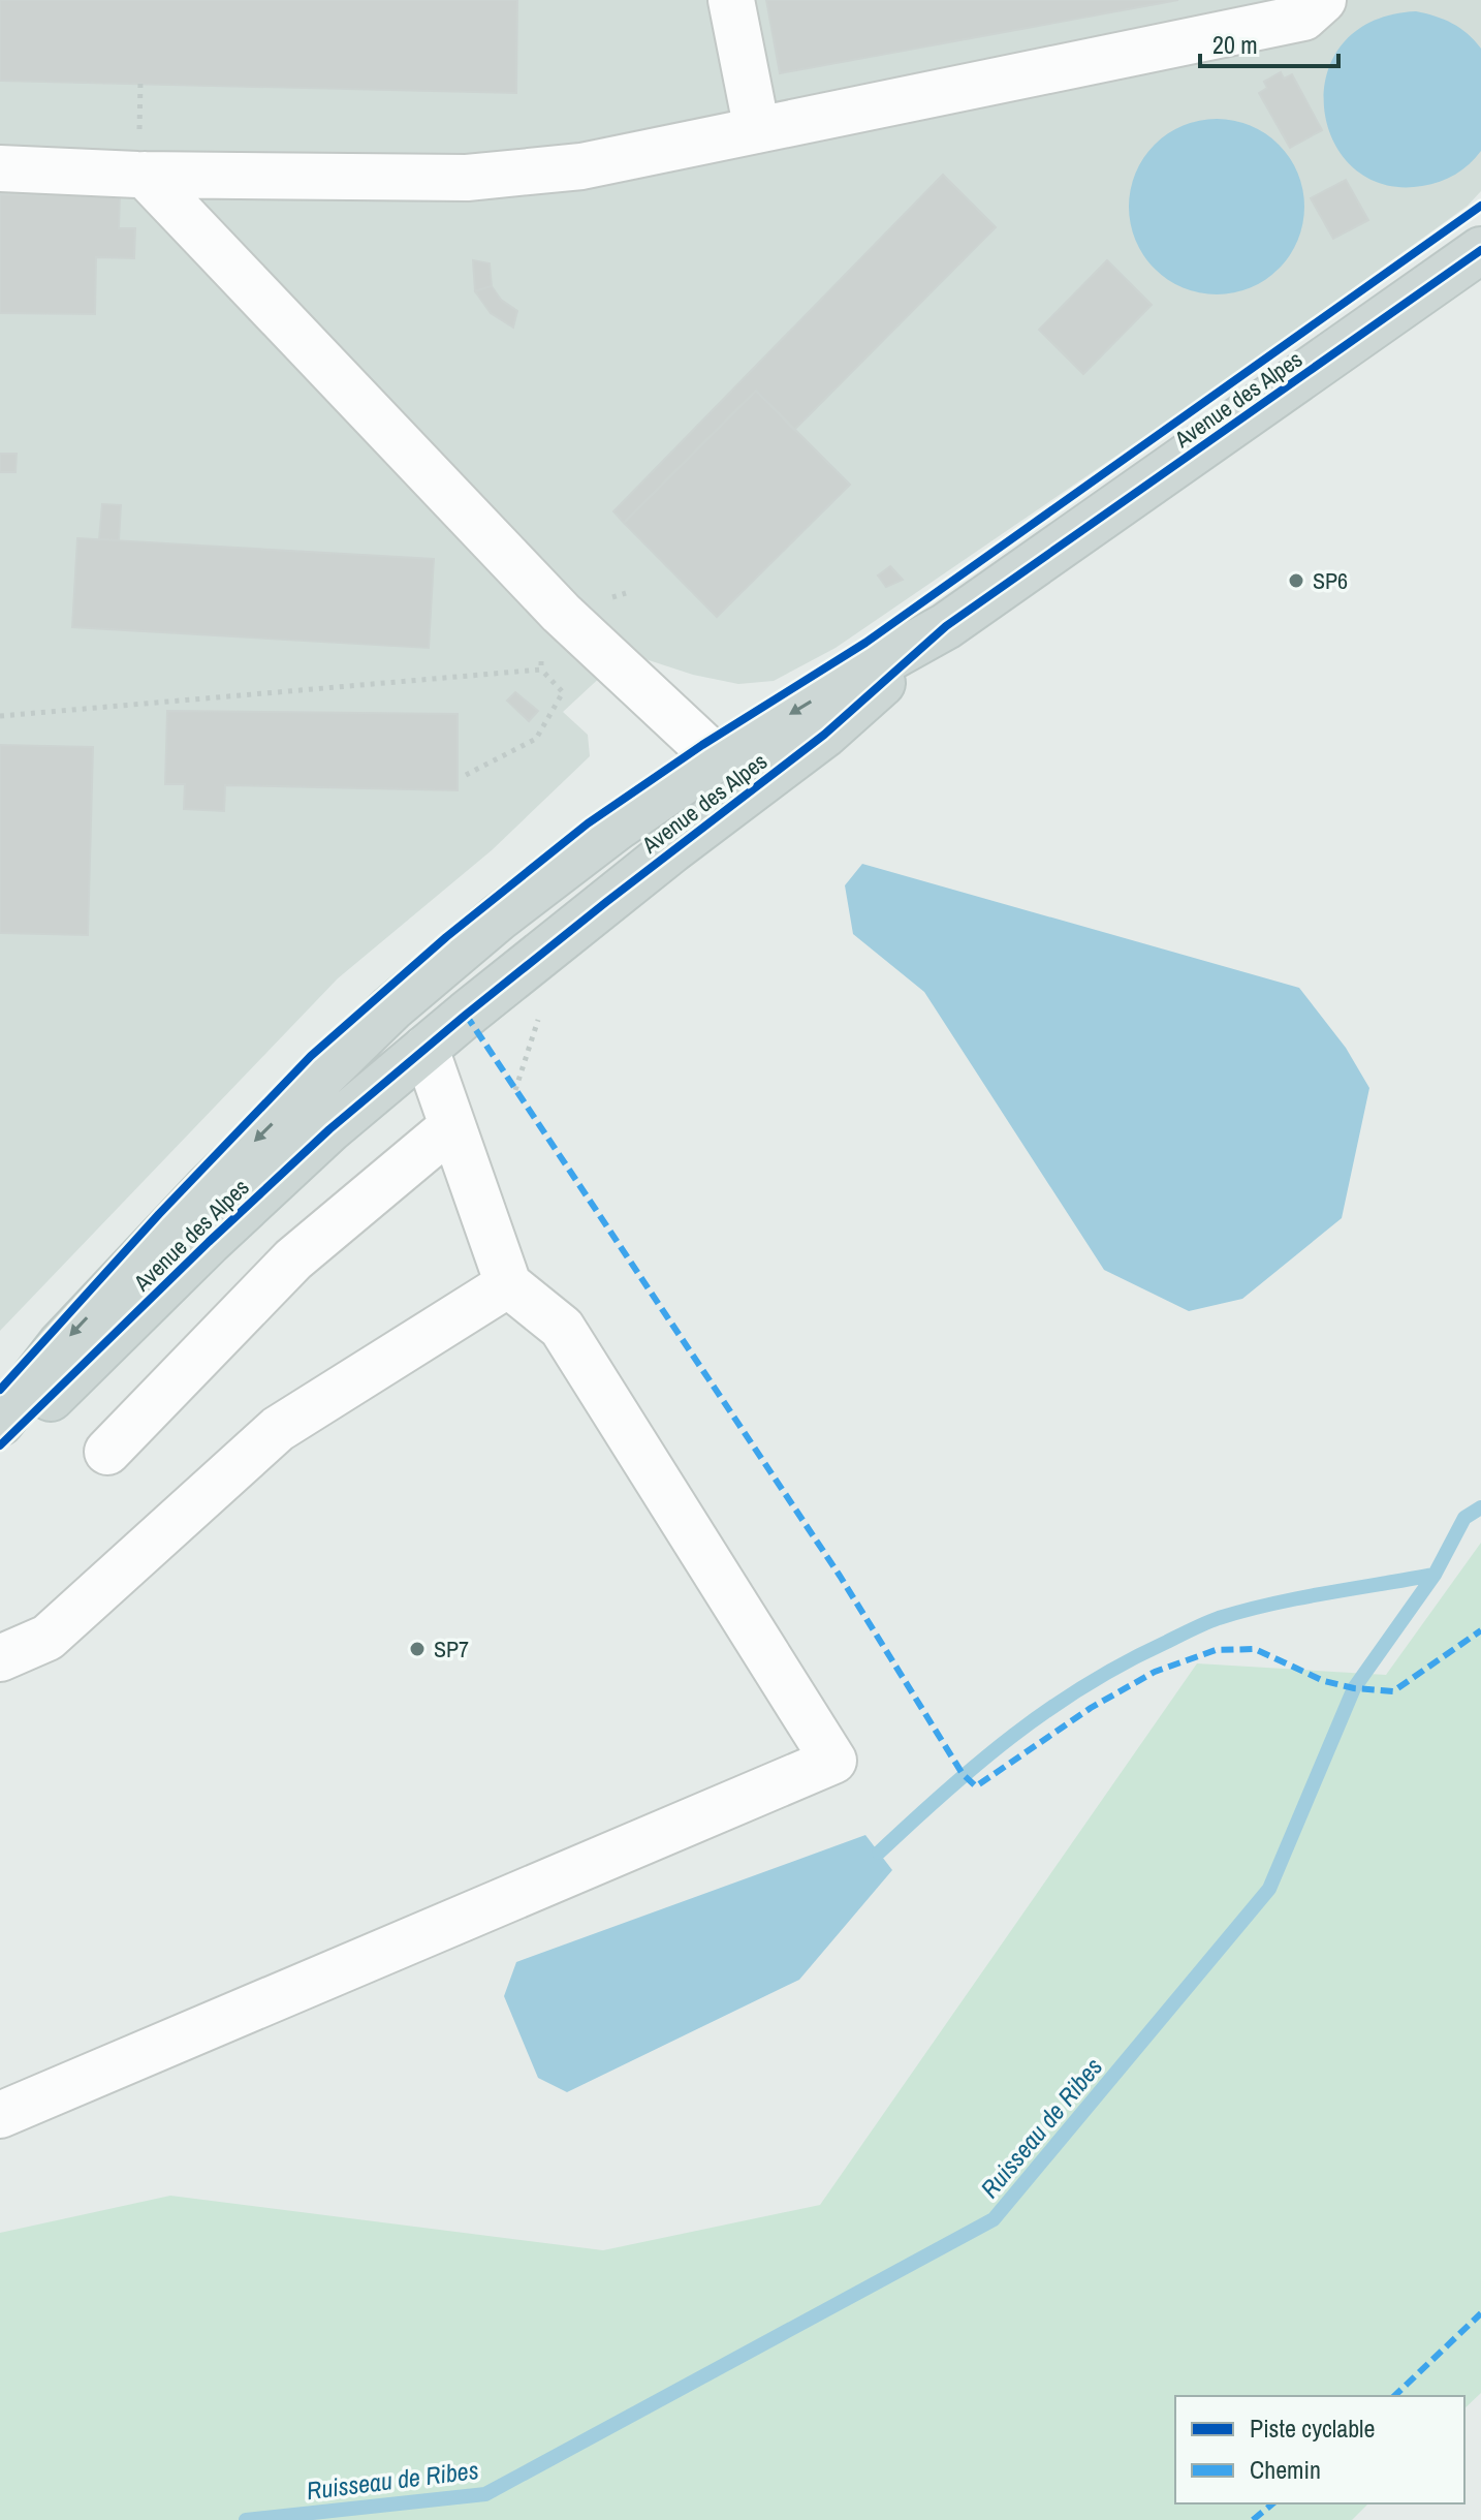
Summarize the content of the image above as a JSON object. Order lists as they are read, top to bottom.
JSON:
{
  "streets": {
    "main road": ["Avenue des Alpes"]
  },
  "water": ["Ruisseau de Ribes"],
  "places": ["SP6", "SP7"],
  "legend": ["Piste cyclable", "Chemin"],
  "scale_bar": "20 m"
}
